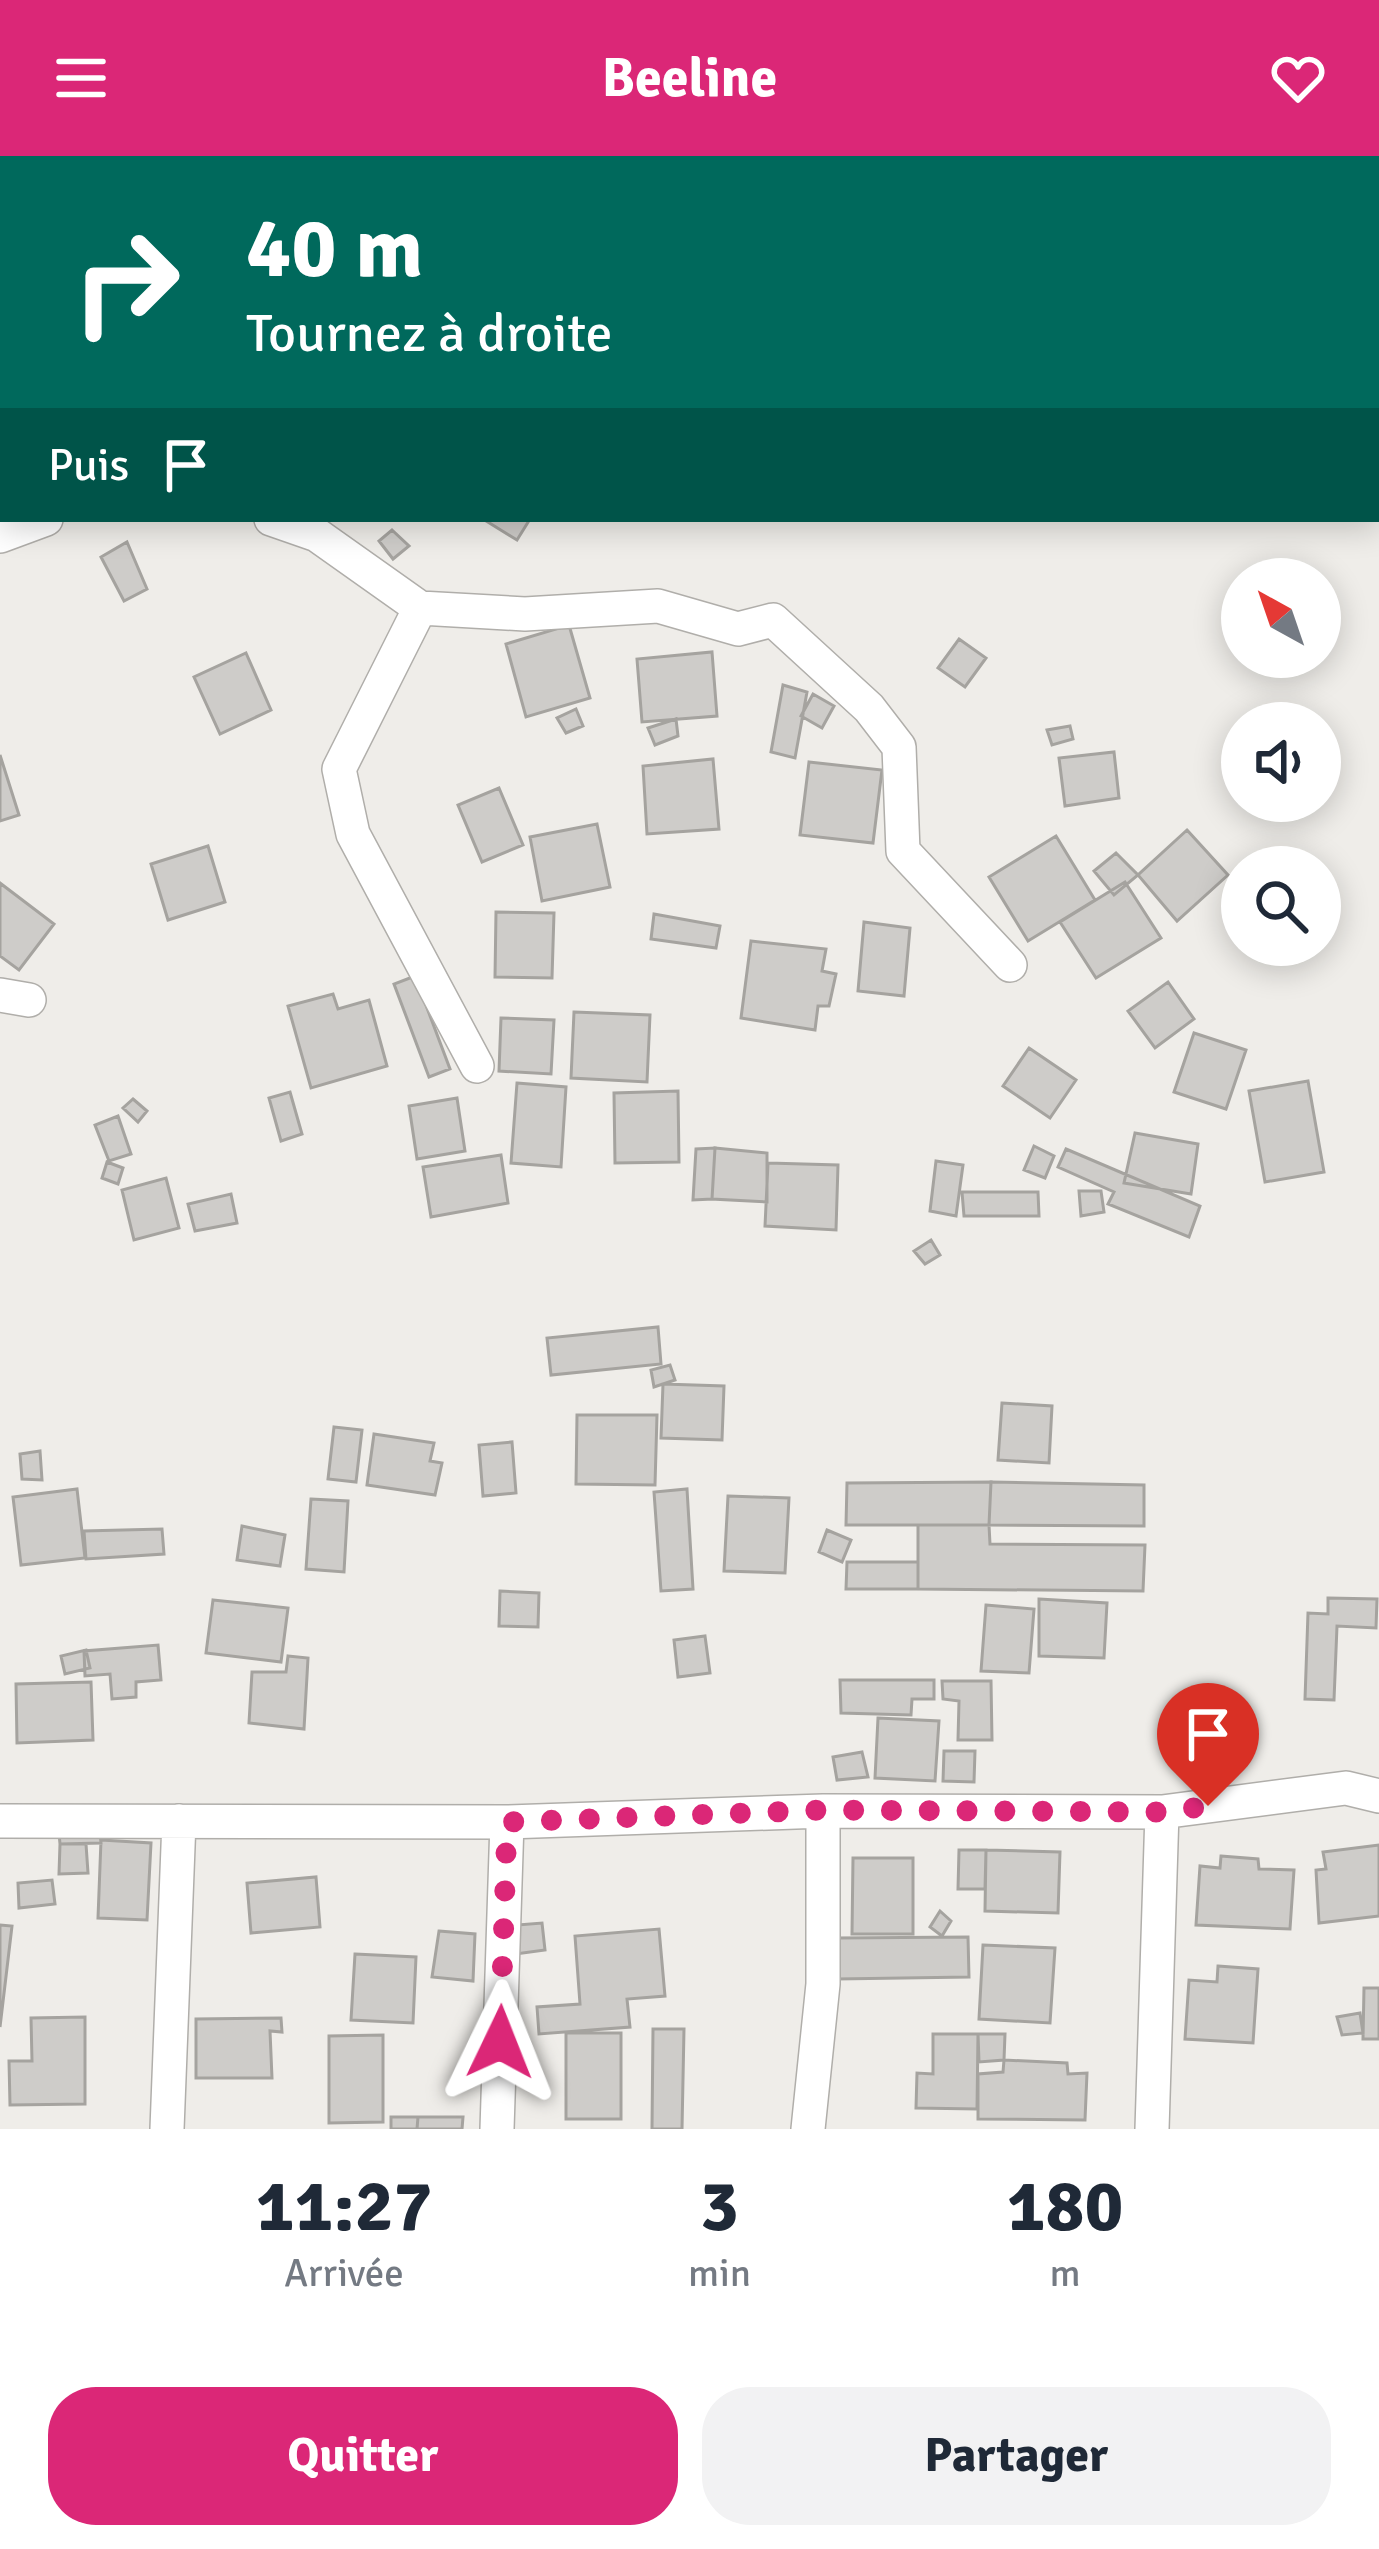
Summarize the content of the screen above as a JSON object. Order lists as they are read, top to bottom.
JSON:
{
  "north": "top left",
  "page": {
    "header": "Beeline",
    "turn": ["40 m", "Tournez à droite"],
    "then": "Puis",
    "eta": [
      "11:27",
      "Arrivée",
      "3",
      "min",
      "180",
      "m"
    ],
    "buttons": ["Quitter", "Partager"]
  }
}
